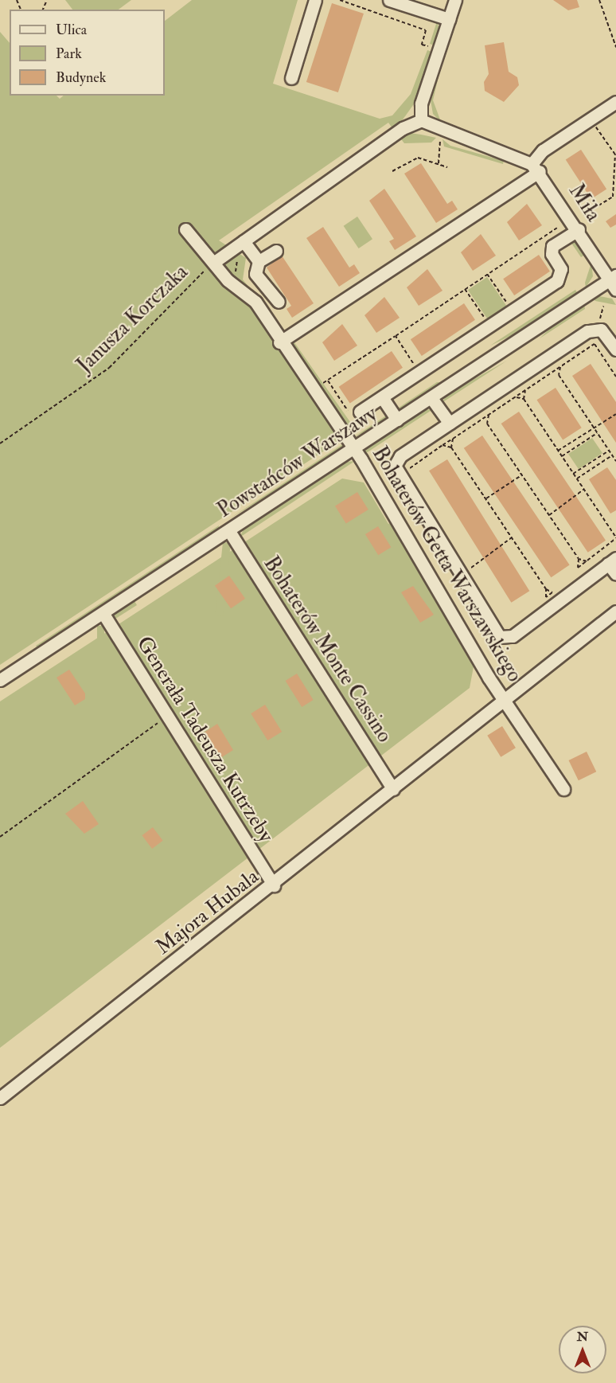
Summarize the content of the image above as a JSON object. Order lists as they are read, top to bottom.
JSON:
{
  "streets": {
    "street": [
      "Miła",
      "Powstańców Warszawy",
      "Bohaterów Getta Warszawskiego",
      "Bohaterów Monte Cassino",
      "Generała Tadeusza Kutrzeby",
      "Majora Hubala"
    ],
    "path": ["Janusza Korczaka"]
  },
  "crossings": [
    ["Miła", "Powstańców Warszawy"],
    ["Janusza Korczaka", "Bohaterów Getta Warszawskiego"],
    ["Powstańców Warszawy", "Bohaterów Getta Warszawskiego"],
    ["Powstańców Warszawy", "Bohaterów Monte Cassino"],
    ["Powstańców Warszawy", "Generała Tadeusza Kutrzeby"],
    ["Bohaterów Getta Warszawskiego", "Majora Hubala"],
    ["Bohaterów Monte Cassino", "Majora Hubala"],
    ["Generała Tadeusza Kutrzeby", "Majora Hubala"]
  ],
  "legend": ["Ulica", "Park", "Budynek"],
  "north": "top"
}
